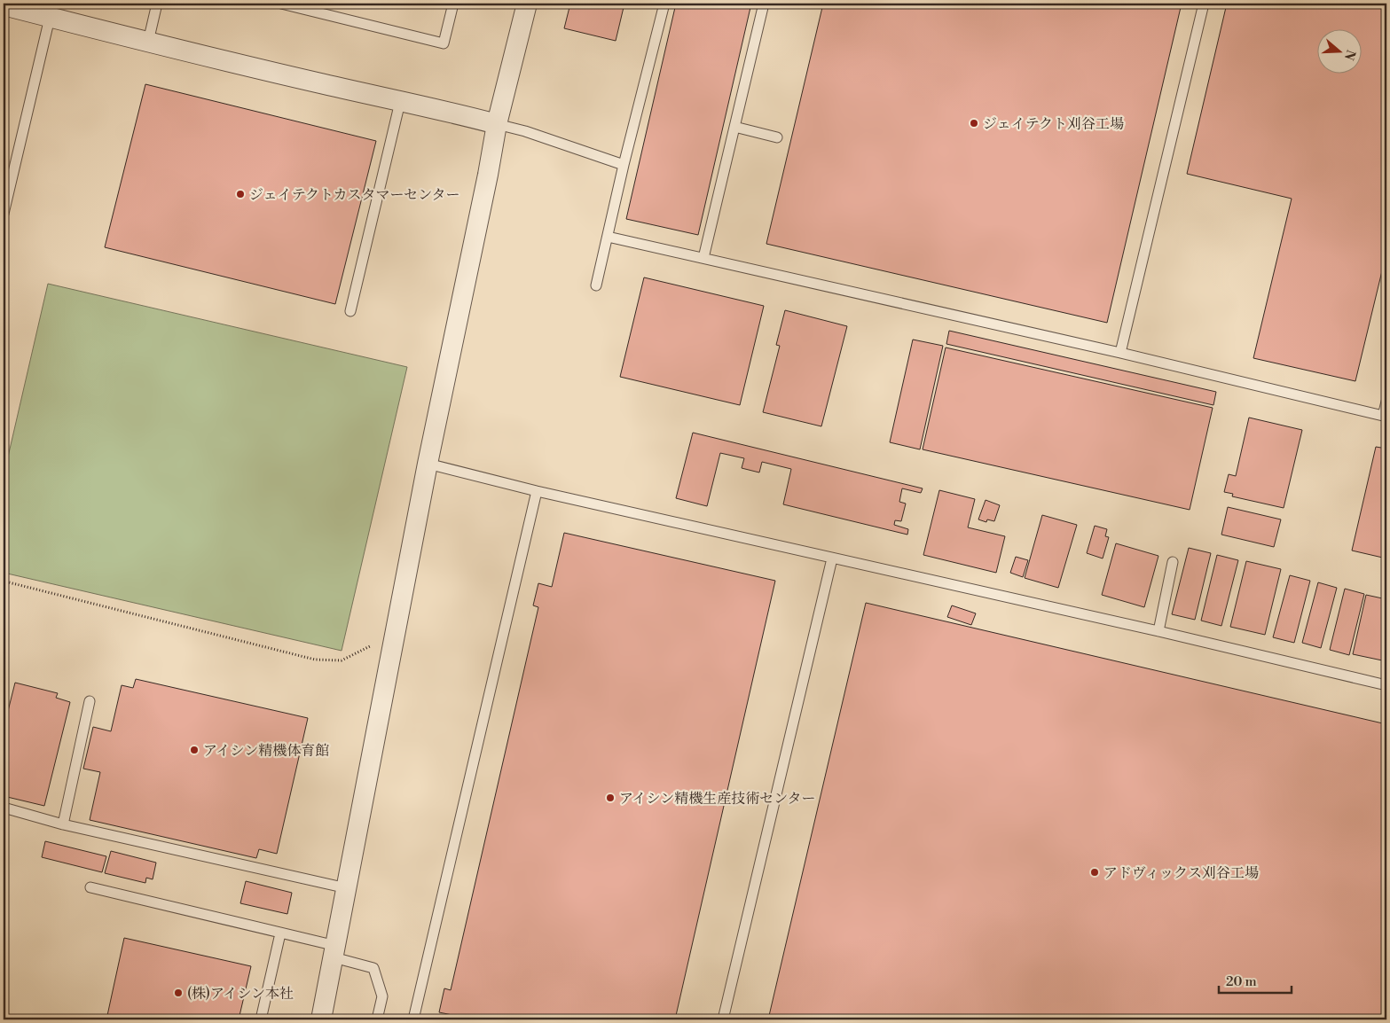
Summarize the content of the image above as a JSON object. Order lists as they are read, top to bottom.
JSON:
{
  "places": [
    "ジェイテクト刈谷工場",
    "ジェイテクトカスタマーセンター",
    "アイシン精機体育館",
    "アイシン精機生産技術センター",
    "アドヴィックス刈谷工場",
    "(株)アイシン本社"
  ],
  "scale_bar": "20 m",
  "north": "right"
}
